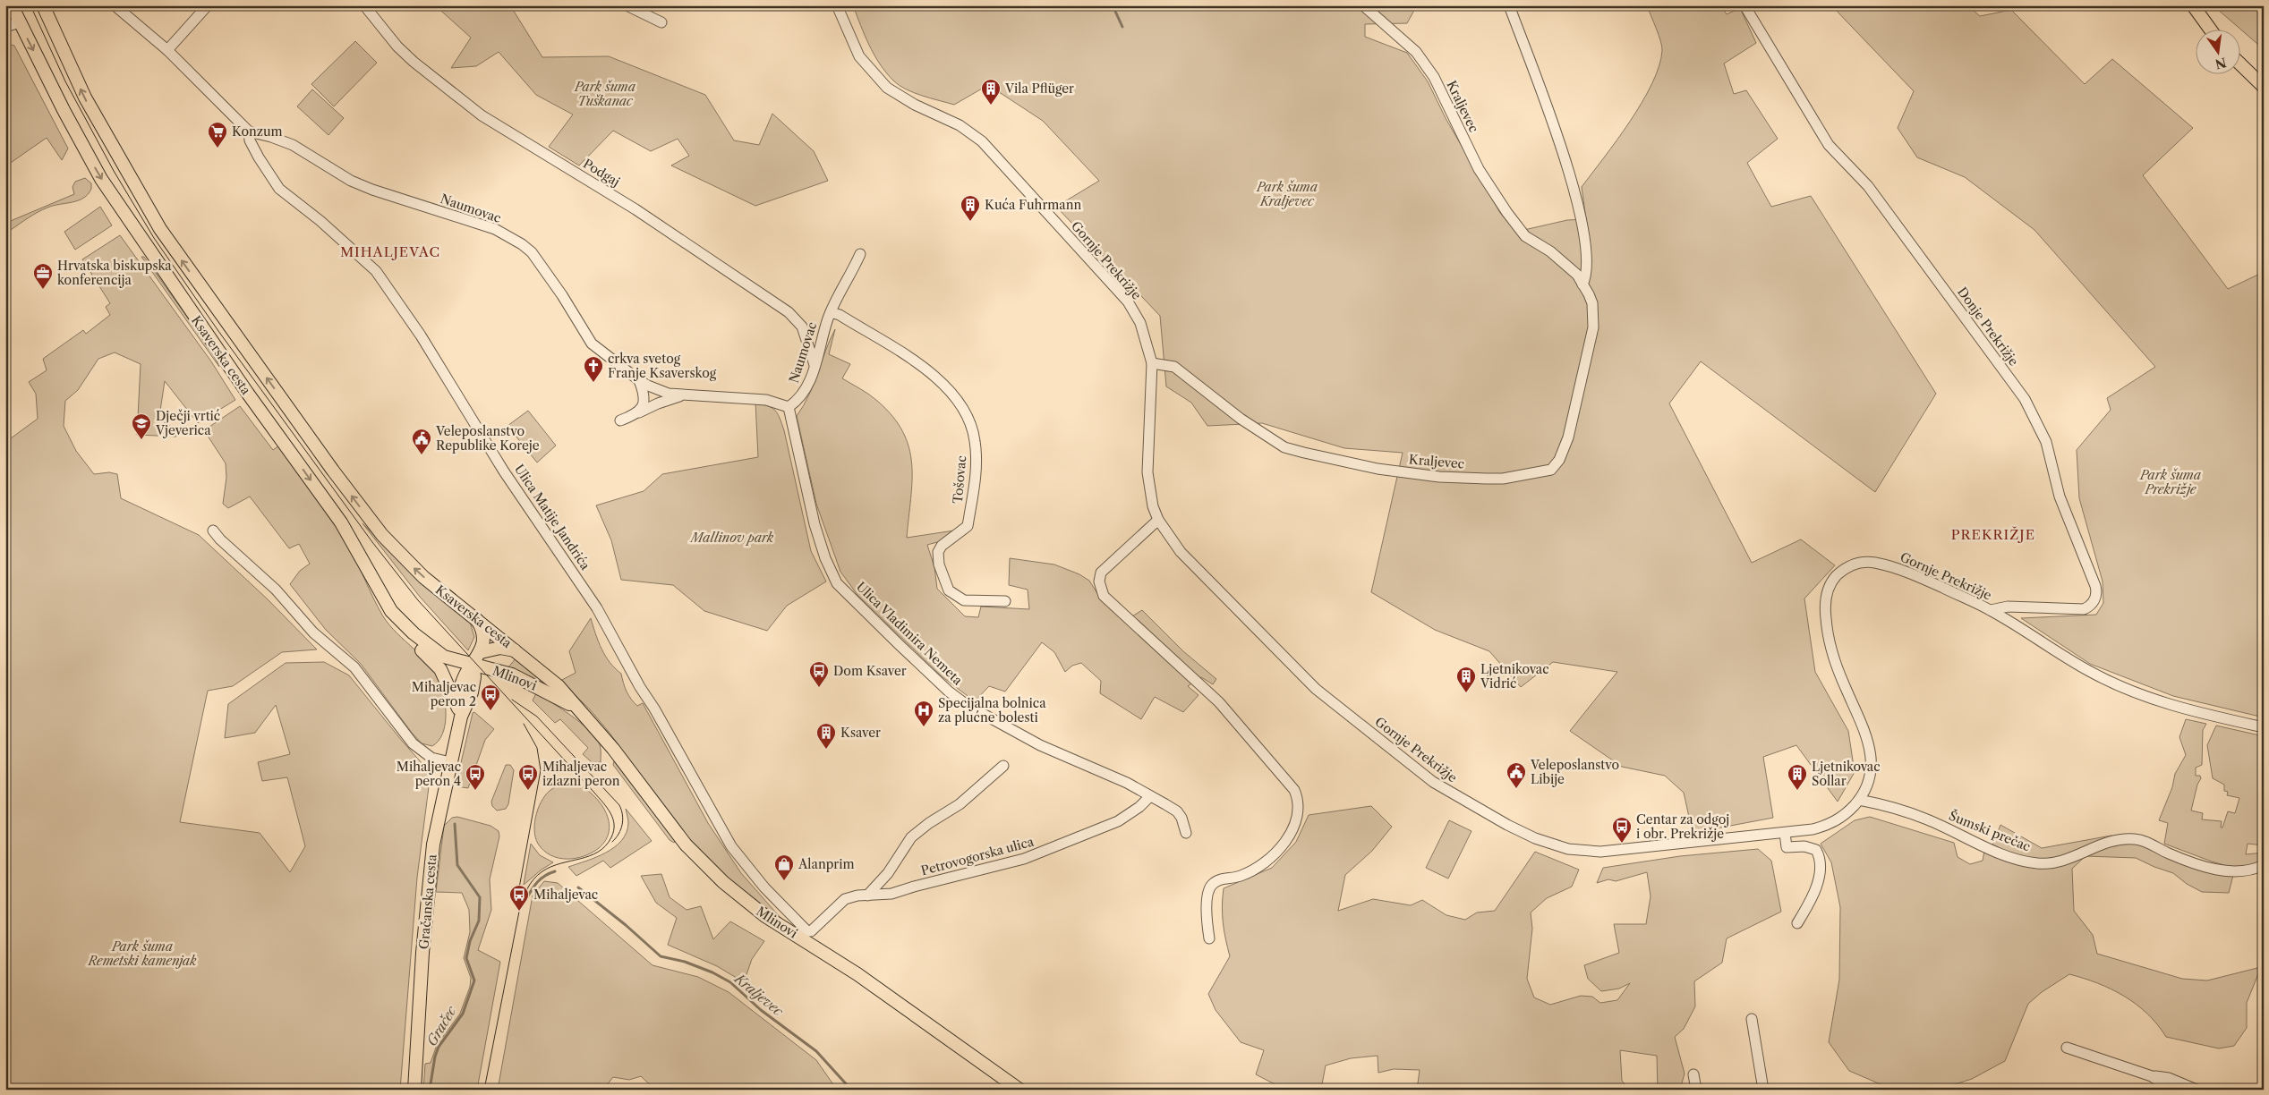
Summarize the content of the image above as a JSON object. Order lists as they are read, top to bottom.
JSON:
{
  "streets": {
    "main road": ["Ksaverska cesta", "Mlinovi", "Gračanska cesta"],
    "street": [
      "Kraljevec",
      "Podgaj",
      "Naumovac",
      "Gornje Prekrižje",
      "Donje Prekrižje",
      "Tošovac",
      "Ulica Matije Jandrića",
      "Ulica Vladimira Nemeta",
      "Šumski prečac",
      "Petrovogorska ulica"
    ]
  },
  "crossings": [
    ["Kraljevec", "Gornje Prekrižje"],
    ["Podgaj", "Naumovac"],
    ["Naumovac", "Tošovac"],
    ["Naumovac", "Ulica Matije Jandrića"],
    ["Naumovac", "Ulica Vladimira Nemeta"],
    ["Gornje Prekrižje", "Donje Prekrižje"],
    ["Gornje Prekrižje", "Šumski prečac"],
    ["Ksaverska cesta", "Mlinovi"],
    ["Ksaverska cesta", "Gračanska cesta"],
    ["Ulica Matije Jandrića", "Petrovogorska ulica"],
    ["Ulica Vladimira Nemeta", "Petrovogorska ulica"],
    ["Mlinovi", "Gračanska cesta"]
  ],
  "districts": ["MIHALJEVAC", "PREKRIŽJE"],
  "water": ["Kraljevec", "Gračec"],
  "parks": [
    "Park šuma Tuškanac",
    "Park šuma Kraljevec",
    "Park šuma Prekrižje",
    "Mallinov park",
    "Park šuma Remetski kamenjak"
  ],
  "places": {
    "building": [
      "Vila Pflüger",
      "Kuća Fuhrmann",
      "Ljetnikovac Vidrić",
      "Ksaver",
      "Ljetnikovac Sollar"
    ],
    "supermarket": ["Konzum"],
    "office": ["Hrvatska biskupska konferencija"],
    "church": ["crkva svetog Franje Ksaverskog"],
    "school or university": ["Dječji vrtić Vjeverica"],
    "public building": ["Veleposlanstvo Republike Koreje", "Veleposlanstvo Libije"],
    "bus stop": [
      "Dom Ksaver",
      "Mihaljevac peron 2",
      "Mihaljevac peron 4",
      "Mihaljevac izlazni peron",
      "Centar za odgoj i obr. Prekrižje",
      "Mihaljevac"
    ],
    "hospital": ["Specijalna bolnica za plućne bolesti"],
    "shop": ["Alanprim"]
  },
  "north": "bottom"
}
